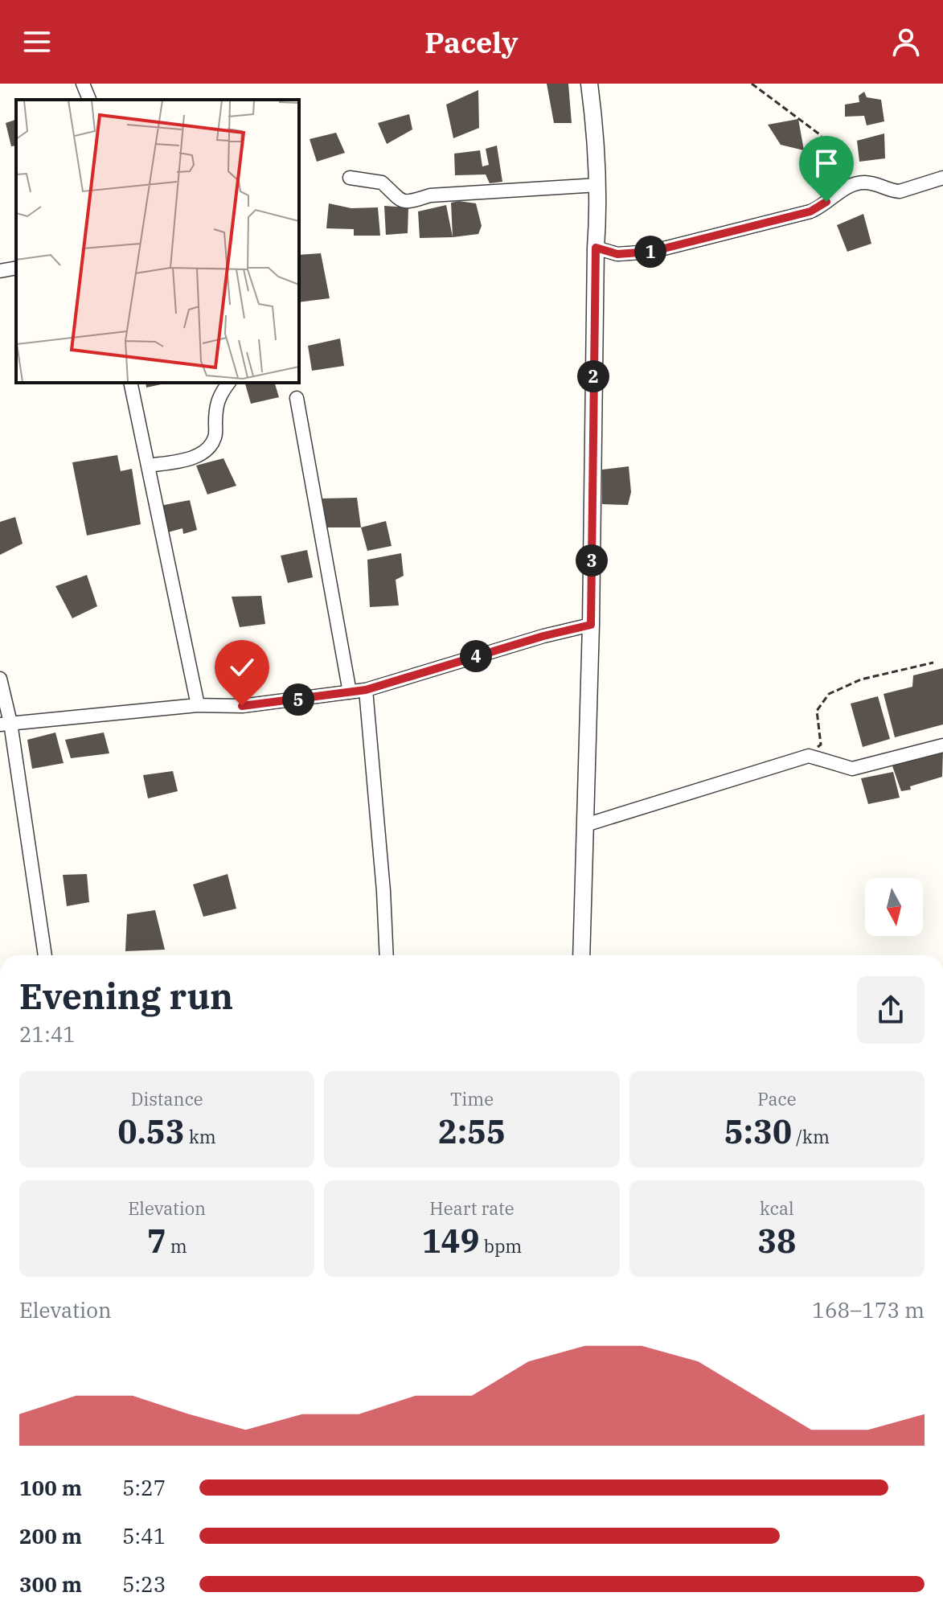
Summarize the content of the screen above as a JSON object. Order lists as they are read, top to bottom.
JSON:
{
  "north": "bottom",
  "page": {
    "header": "Pacely",
    "pins": [
      "1",
      "2",
      "3",
      "4",
      "5"
    ],
    "heading": ["Evening run", "21:41"],
    "stats": [
      ["Distance", "0.53 km"],
      ["Time", "2:55"],
      ["Pace", "5:30 /km"],
      ["Elevation", "7 m"],
      ["Heart rate", "149 bpm"],
      ["kcal", "38"]
    ],
    "chart": ["Elevation", "168–173 m"],
    "list": [
      {
        "name": "100 m",
        "note": "5:27"
      },
      {
        "name": "200 m",
        "note": "5:41"
      },
      {
        "name": "300 m",
        "note": "5:23"
      }
    ]
  }
}
